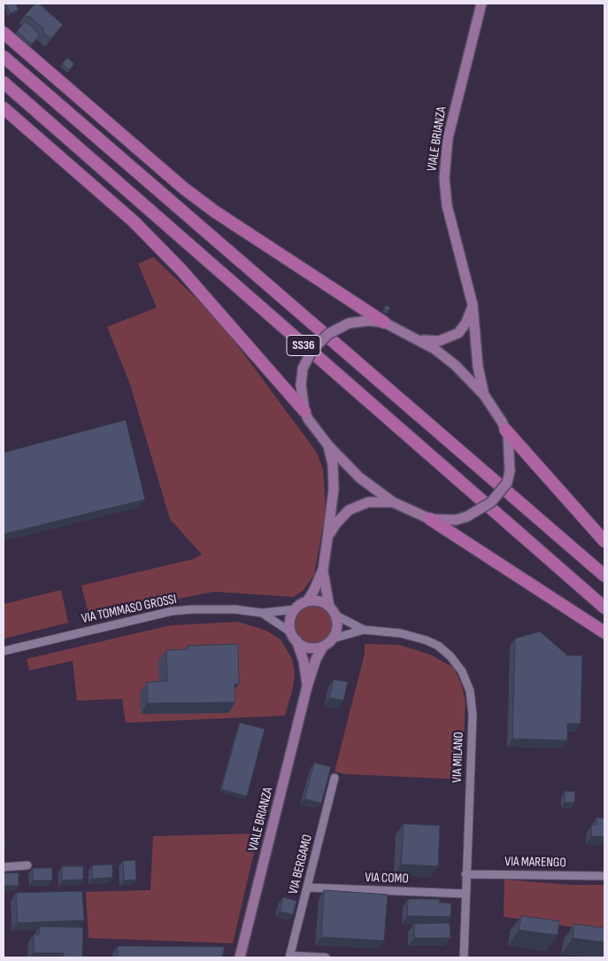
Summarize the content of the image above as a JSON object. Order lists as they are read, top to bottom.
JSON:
{
  "streets": {
    "highway": ["SS36"],
    "main road": ["VIALE BRIANZA"],
    "street": [
      "VIA TOMMASO GROSSI",
      "VIA MILANO",
      "VIA MARENGO",
      "VIA BERGAMO",
      "VIA COMO"
    ]
  },
  "crossings": [
    ["VIALE BRIANZA", "VIA TOMMASO GROSSI"],
    ["VIALE BRIANZA", "VIA MILANO"],
    ["VIA TOMMASO GROSSI", "VIA MILANO"],
    ["VIA MILANO", "VIA MARENGO"],
    ["VIA MILANO", "VIA COMO"],
    ["VIA BERGAMO", "VIA COMO"]
  ]
}
